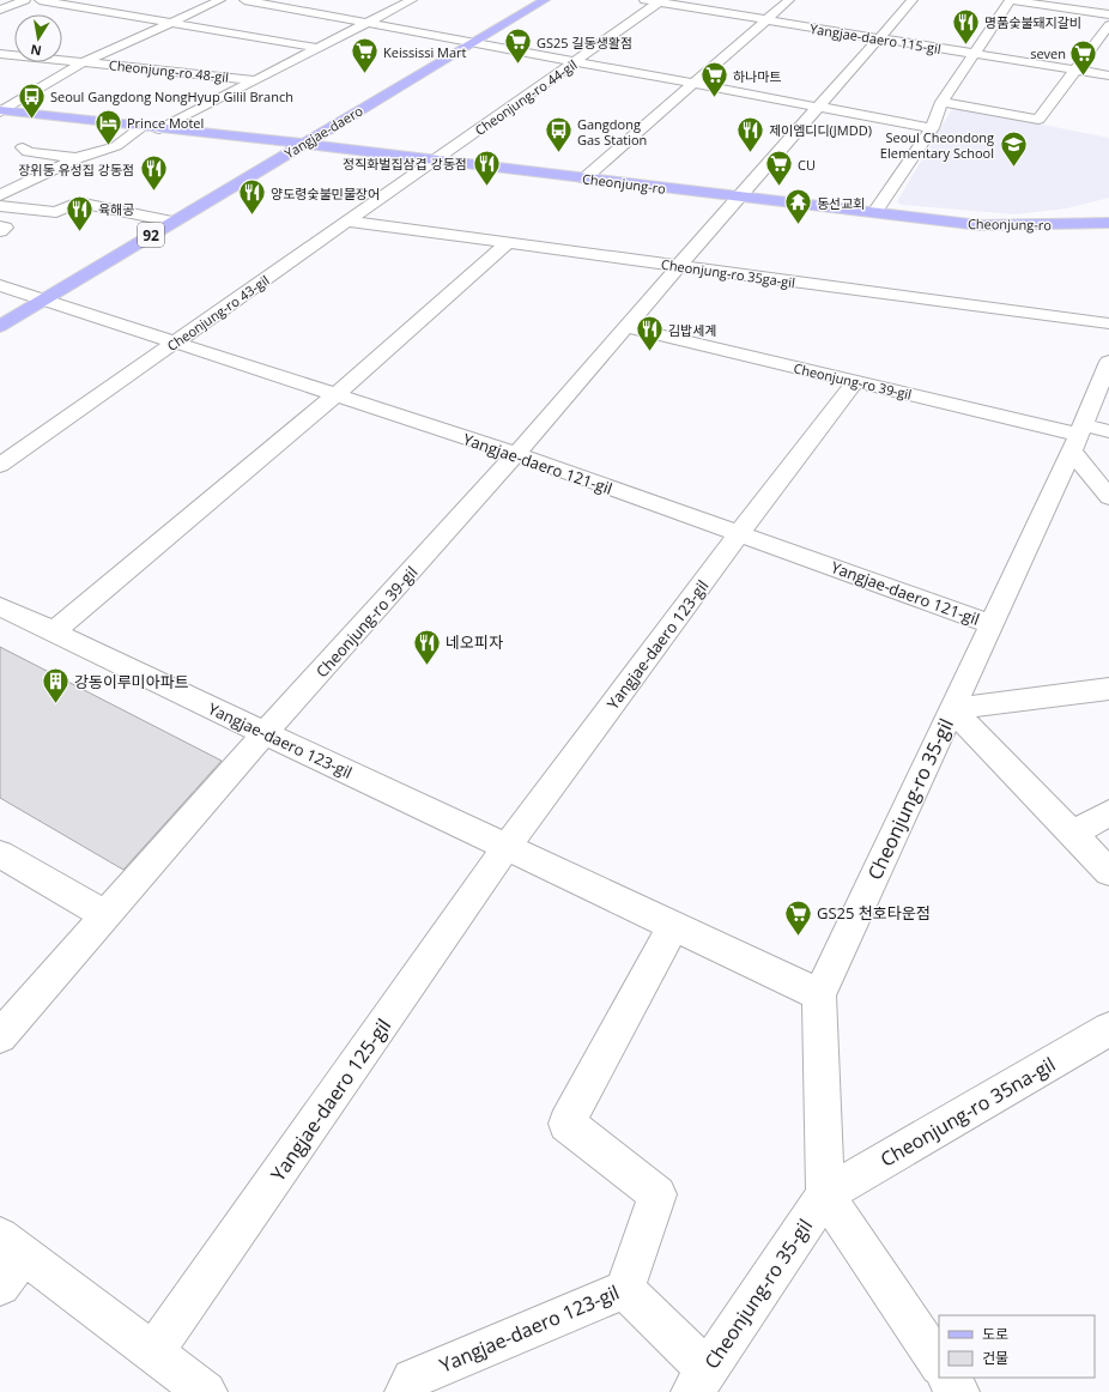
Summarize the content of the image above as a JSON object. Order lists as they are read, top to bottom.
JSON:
{
  "streets": {
    "main road": ["Yangjae-daero", "Cheonjung-ro", "92"],
    "street": [
      "Yangjae-daero 115-gil",
      "Cheonjung-ro 48-gil",
      "Cheonjung-ro 44-gil",
      "Cheonjung-ro 35ga-gil",
      "Cheonjung-ro 43-gil",
      "Cheonjung-ro 39-gil",
      "Yangjae-daero 121-gil",
      "Yangjae-daero 123-gil",
      "Cheonjung-ro 35-gil",
      "Yangjae-daero 125-gil",
      "Cheonjung-ro 35na-gil"
    ]
  },
  "crossings": [
    ["Yangjae-daero 115-gil", "Cheonjung-ro 44-gil"],
    ["Yangjae-daero 115-gil", "Cheonjung-ro 39-gil"],
    ["Cheonjung-ro 48-gil", "Cheonjung-ro"],
    ["Cheonjung-ro 44-gil", "Cheonjung-ro"],
    ["Cheonjung-ro 44-gil", "Cheonjung-ro 43-gil"],
    ["Yangjae-daero", "Cheonjung-ro"],
    ["Yangjae-daero", "Yangjae-daero 121-gil"],
    ["Cheonjung-ro", "Cheonjung-ro 43-gil"],
    ["Cheonjung-ro", "Cheonjung-ro 39-gil"],
    ["Cheonjung-ro 35ga-gil", "Cheonjung-ro 43-gil"],
    ["Cheonjung-ro 35ga-gil", "Cheonjung-ro 39-gil"],
    ["Cheonjung-ro 43-gil", "Yangjae-daero 121-gil"],
    ["Cheonjung-ro 39-gil", "Yangjae-daero 121-gil"],
    ["Cheonjung-ro 39-gil", "Yangjae-daero 123-gil"],
    ["Cheonjung-ro 39-gil", "Cheonjung-ro 35-gil"],
    ["Yangjae-daero 121-gil", "Yangjae-daero 123-gil"],
    ["Yangjae-daero 121-gil", "Cheonjung-ro 35-gil"],
    ["Yangjae-daero 123-gil", "Cheonjung-ro 35-gil"],
    ["Yangjae-daero 123-gil", "Yangjae-daero 125-gil"],
    ["Cheonjung-ro 35-gil", "Cheonjung-ro 35na-gil"]
  ],
  "places": {
    "restaurant": [
      "명품숯불돼지갈비",
      "제이엠디디(JMDD)",
      "정직화벌집삼겹 강동점",
      "장위동 유성집 강동점",
      "양도령숯불민물장어",
      "육해공",
      "김밥세계",
      "네오피자"
    ],
    "supermarket": [
      "GS25 길동생활점",
      "Keississi Mart",
      "seven",
      "하나마트",
      "CU",
      "GS25 천호타운점"
    ],
    "bus stop": ["Seoul Gangdong NongHyup Gilil Branch", "Gangdong Gas Station"],
    "hotel": ["Prince Motel"],
    "school or university": ["Seoul Cheondong Elementary School"],
    "temple": ["동선교회"],
    "building": ["강동이루미아파트"]
  },
  "legend": ["도로", "건물"],
  "north": "bottom"
}
